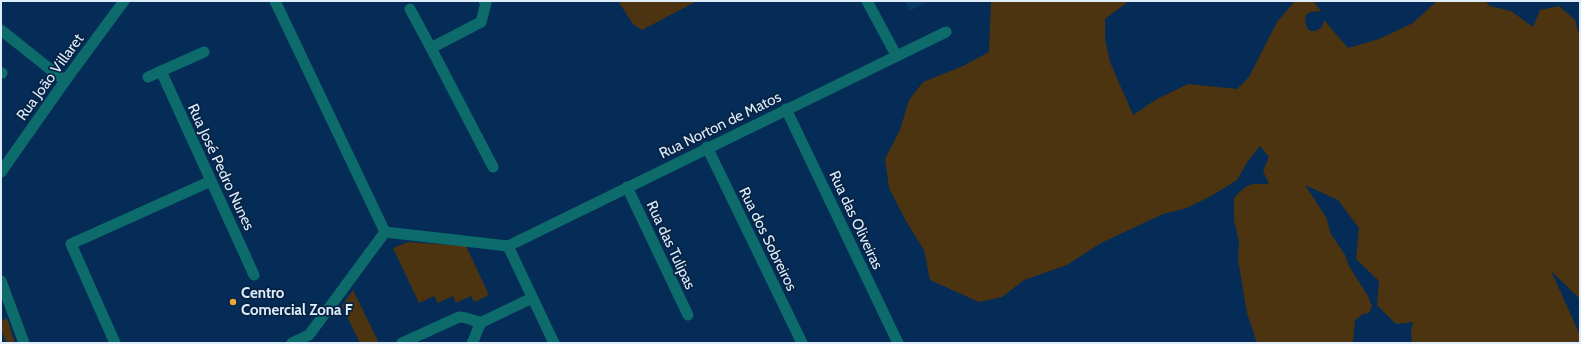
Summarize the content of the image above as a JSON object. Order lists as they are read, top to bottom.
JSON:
{
  "streets": {
    "street": [
      "Rua João Villaret",
      "Rua Norton de Matos",
      "Rua José Pedro Nunes",
      "Rua das Oliveiras",
      "Rua dos Sobreiros",
      "Rua das Tulipas"
    ]
  },
  "crossings": [
    ["Rua Norton de Matos", "Rua das Oliveiras"],
    ["Rua Norton de Matos", "Rua dos Sobreiros"],
    ["Rua Norton de Matos", "Rua das Tulipas"]
  ],
  "places": ["Centro Comercial Zona F"]
}
